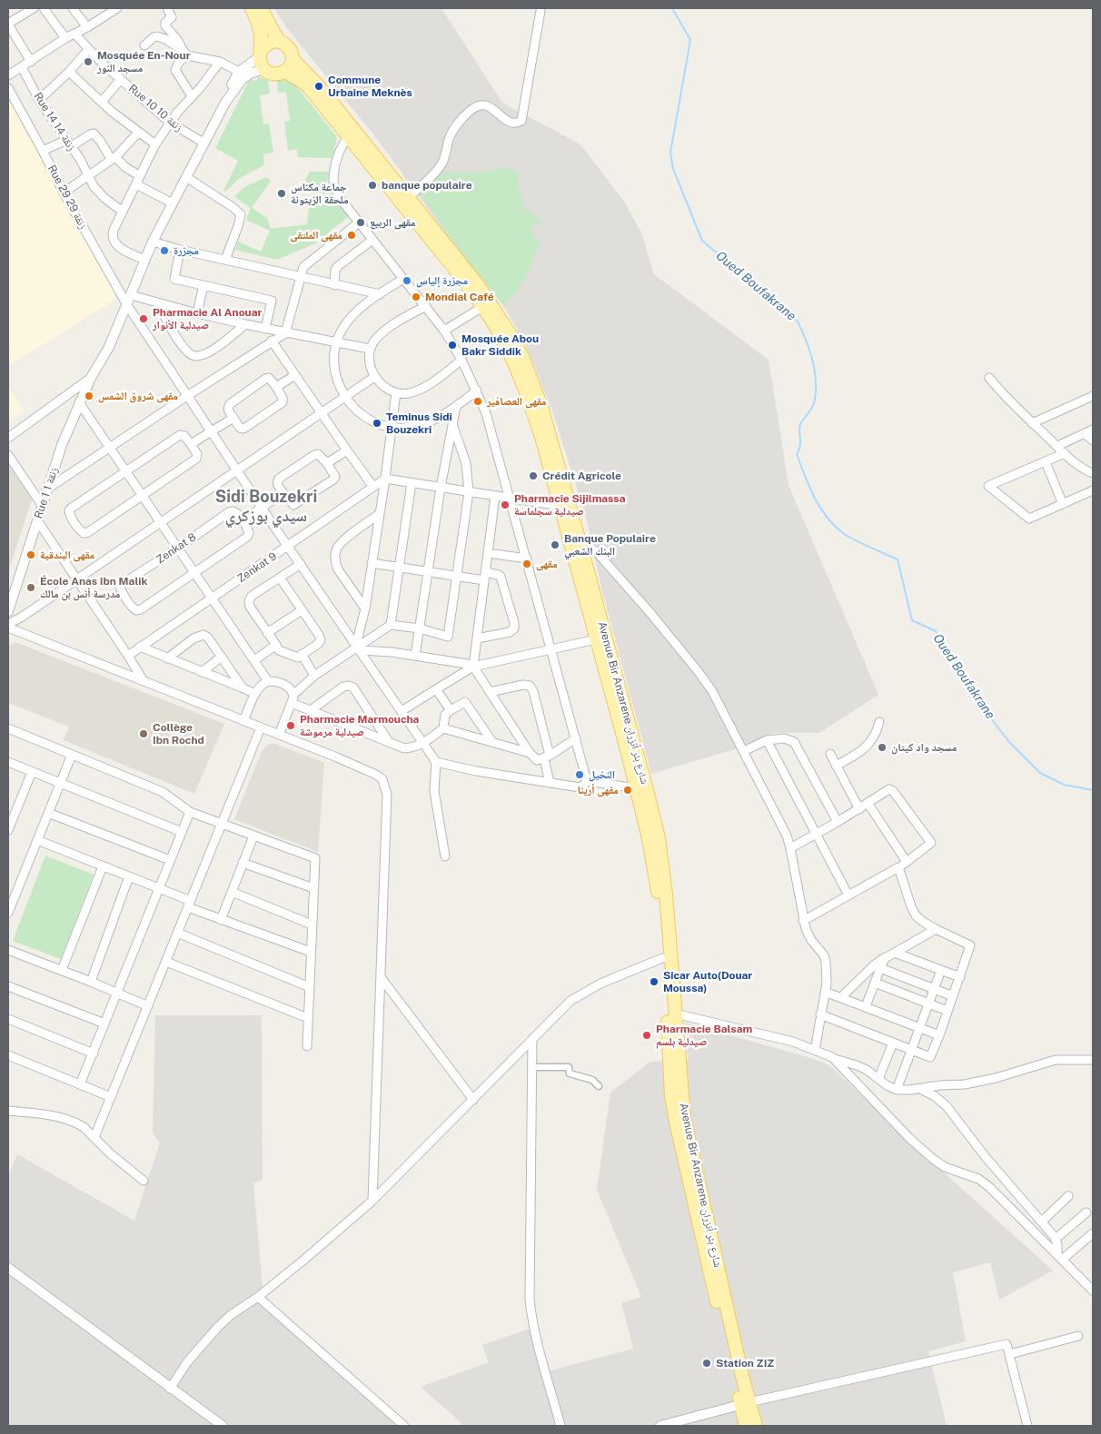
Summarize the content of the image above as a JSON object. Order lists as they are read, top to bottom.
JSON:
{
  "streets": {
    "main road": ["Avenue Bir Anzarene شارع بئر أنزران"],
    "street": [
      "Rue 10 زنقة 10",
      "Rue 14 زنقة 14",
      "Rue 29 زنقة 29",
      "Rue 1 زنقة 1",
      "Zenkat 8",
      "Zenkat 9"
    ]
  },
  "crossings": [
    ["Rue 10 زنقة 10", "Rue 1 زنقة 1"],
    ["Rue 29 زنقة 29", "Rue 1 زنقة 1"],
    ["Rue 29 زنقة 29", "Zenkat 9"]
  ],
  "districts": ["Sidi Bouzekri سيدي بوزكري"],
  "water": ["Oued Boufakrane"],
  "places": [
    "Mosquée En-Nour مسجد النور",
    "Commune Urbaine Meknès",
    "banque populaire",
    "جماعة مكناس ملحقة الزيتونة",
    "مقهى الربيع",
    "مقهى الملتقى",
    "مجزرة",
    "مجزرة إلياس",
    "Mondial Café",
    "Pharmacie Al Anouar صيدلية الأنوار",
    "Mosquée Abou Bakr Siddik",
    "مقهى شروق الشمس",
    "مقهى العصافير",
    "Teminus Sidi Bouzekri",
    "Crédit Agricole",
    "Pharmacie Sijilmassa صيدلية سجلماسة",
    "Banque Populaire البنك الشعبي",
    "مقهى البندقية",
    "مقهى",
    "École Anas Ibn Malik مدرسة أنس بن مالك",
    "Pharmacie Marmoucha صيدلية مرموشة",
    "Collège Ibn Rochd",
    "مسجد واد كيتان",
    "النخيل",
    "مقهى أرينا",
    "Sicar Auto(Douar Moussa)",
    "Pharmacie Balsam صيدلية بلسم",
    "Station ZIZ"
  ]
}
